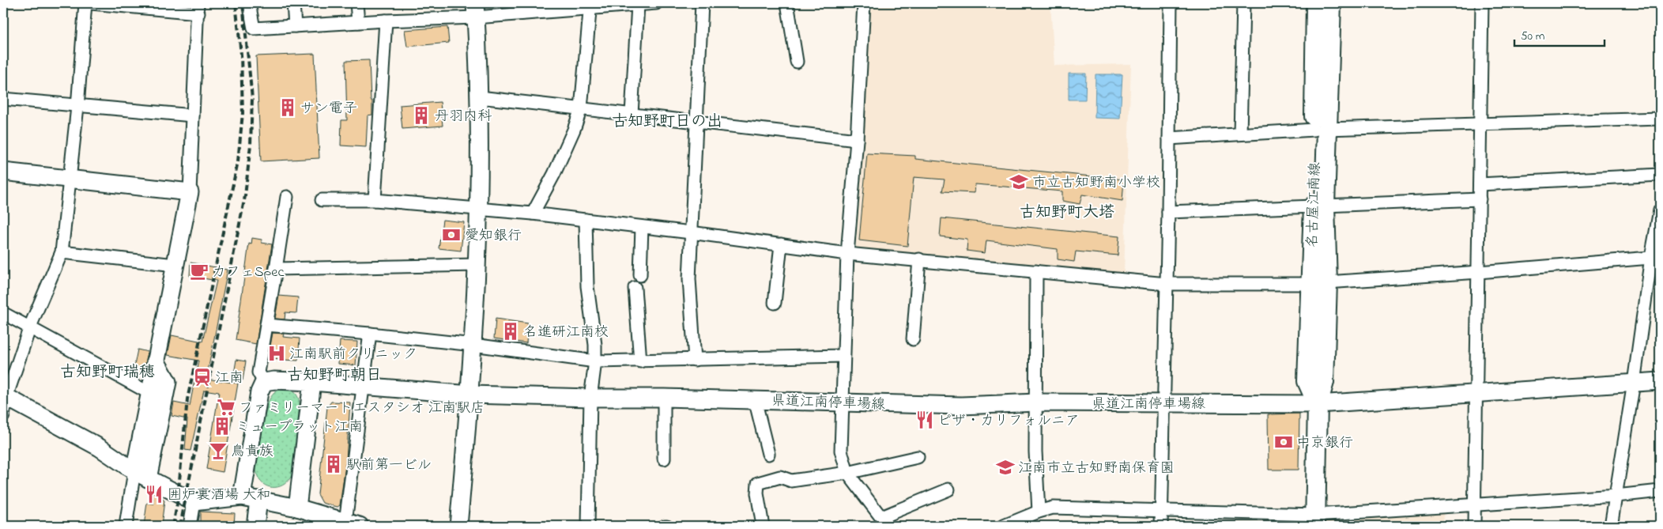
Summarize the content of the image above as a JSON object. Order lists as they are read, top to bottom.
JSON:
{
  "streets": {
    "main road": ["名古屋江南線"],
    "street": ["県道江南停車場線"]
  },
  "crossings": [
    ["名古屋江南線", "県道江南停車場線"]
  ],
  "districts": [
    "古知野町日の出",
    "古知野町大塔",
    "古知野町瑞穂",
    "古知野町朝日"
  ],
  "places": {
    "building": [
      "サン電子",
      "丹羽内科",
      "名進研江南校",
      "ミュープラット江南",
      "駅前第一ビル"
    ],
    "school or university": ["市立古知野南小学校", "江南市立古知野南保育園"],
    "bank": ["愛知銀行", "中京銀行"],
    "cafe": ["カフェSpec"],
    "hospital": ["江南駅前クリニック"],
    "station": ["江南"],
    "supermarket": ["ファミリーマートエスタシオ 江南駅店"],
    "restaurant": ["ピザ・カリフォルニア", "囲炉裏酒場 大和"],
    "bar": ["鳥貴族"]
  },
  "scale_bar": "50 m"
}
